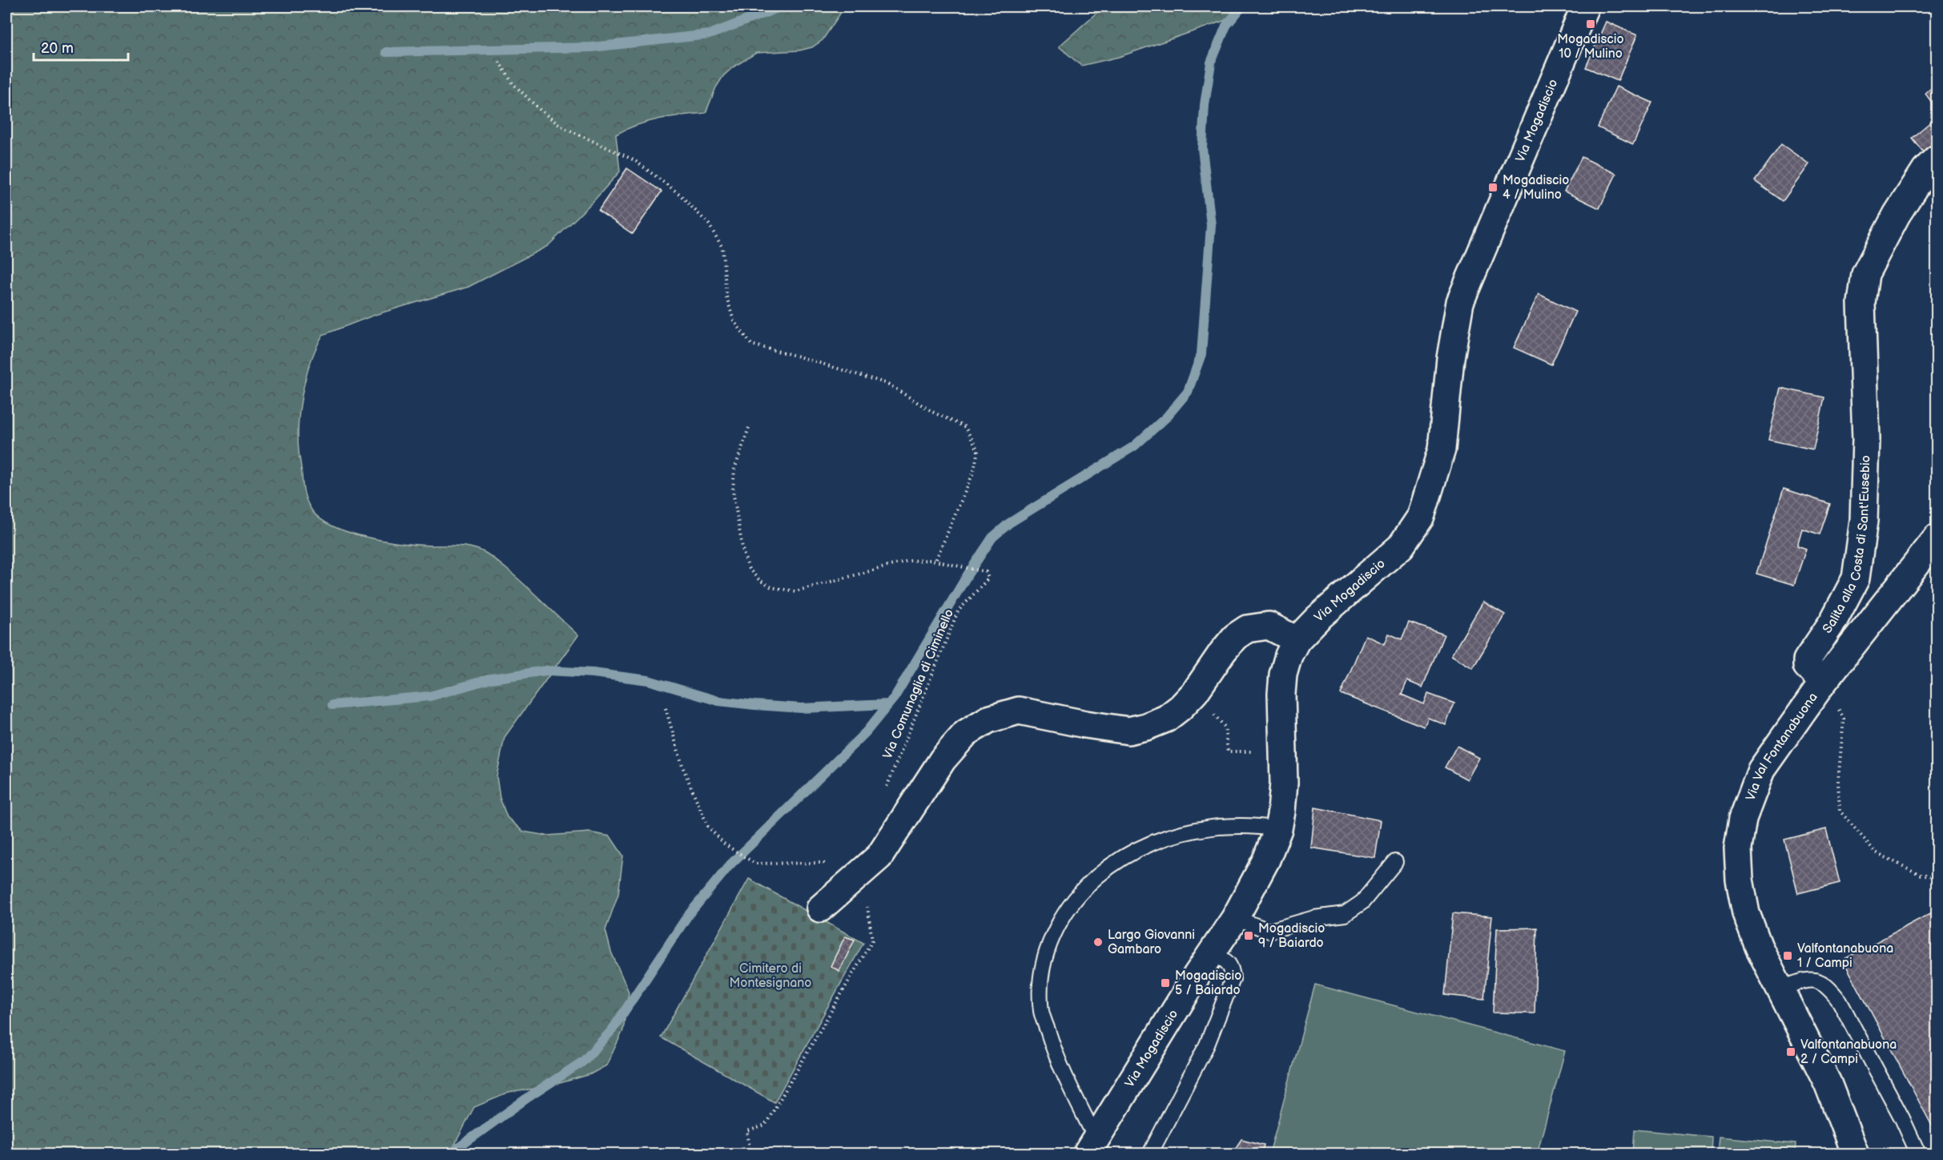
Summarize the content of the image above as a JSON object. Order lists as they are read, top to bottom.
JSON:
{
  "streets": {
    "street": ["Via Mogadiscio", "Salita alla Costa di Sant'Eusebio", "Via Val Fontanabuona"],
    "path": ["Via Comunaglia di Ciminello"]
  },
  "crossings": [
    ["Salita alla Costa di Sant'Eusebio", "Via Val Fontanabuona"]
  ],
  "parks": ["Cimitero di Montesignano"],
  "places": {
    "transit": [
      "Mogadiscio 10 / Mulino",
      "Mogadiscio 4 / Mulino",
      "Mogadiscio 9 / Baiardo",
      "Valfontanabuona 1 / Campi",
      "Mogadiscio 5 / Baiardo",
      "Valfontanabuona 2 / Campi"
    ],
    "other": ["Largo Giovanni Gambaro"]
  },
  "scale_bar": "20 m"
}
